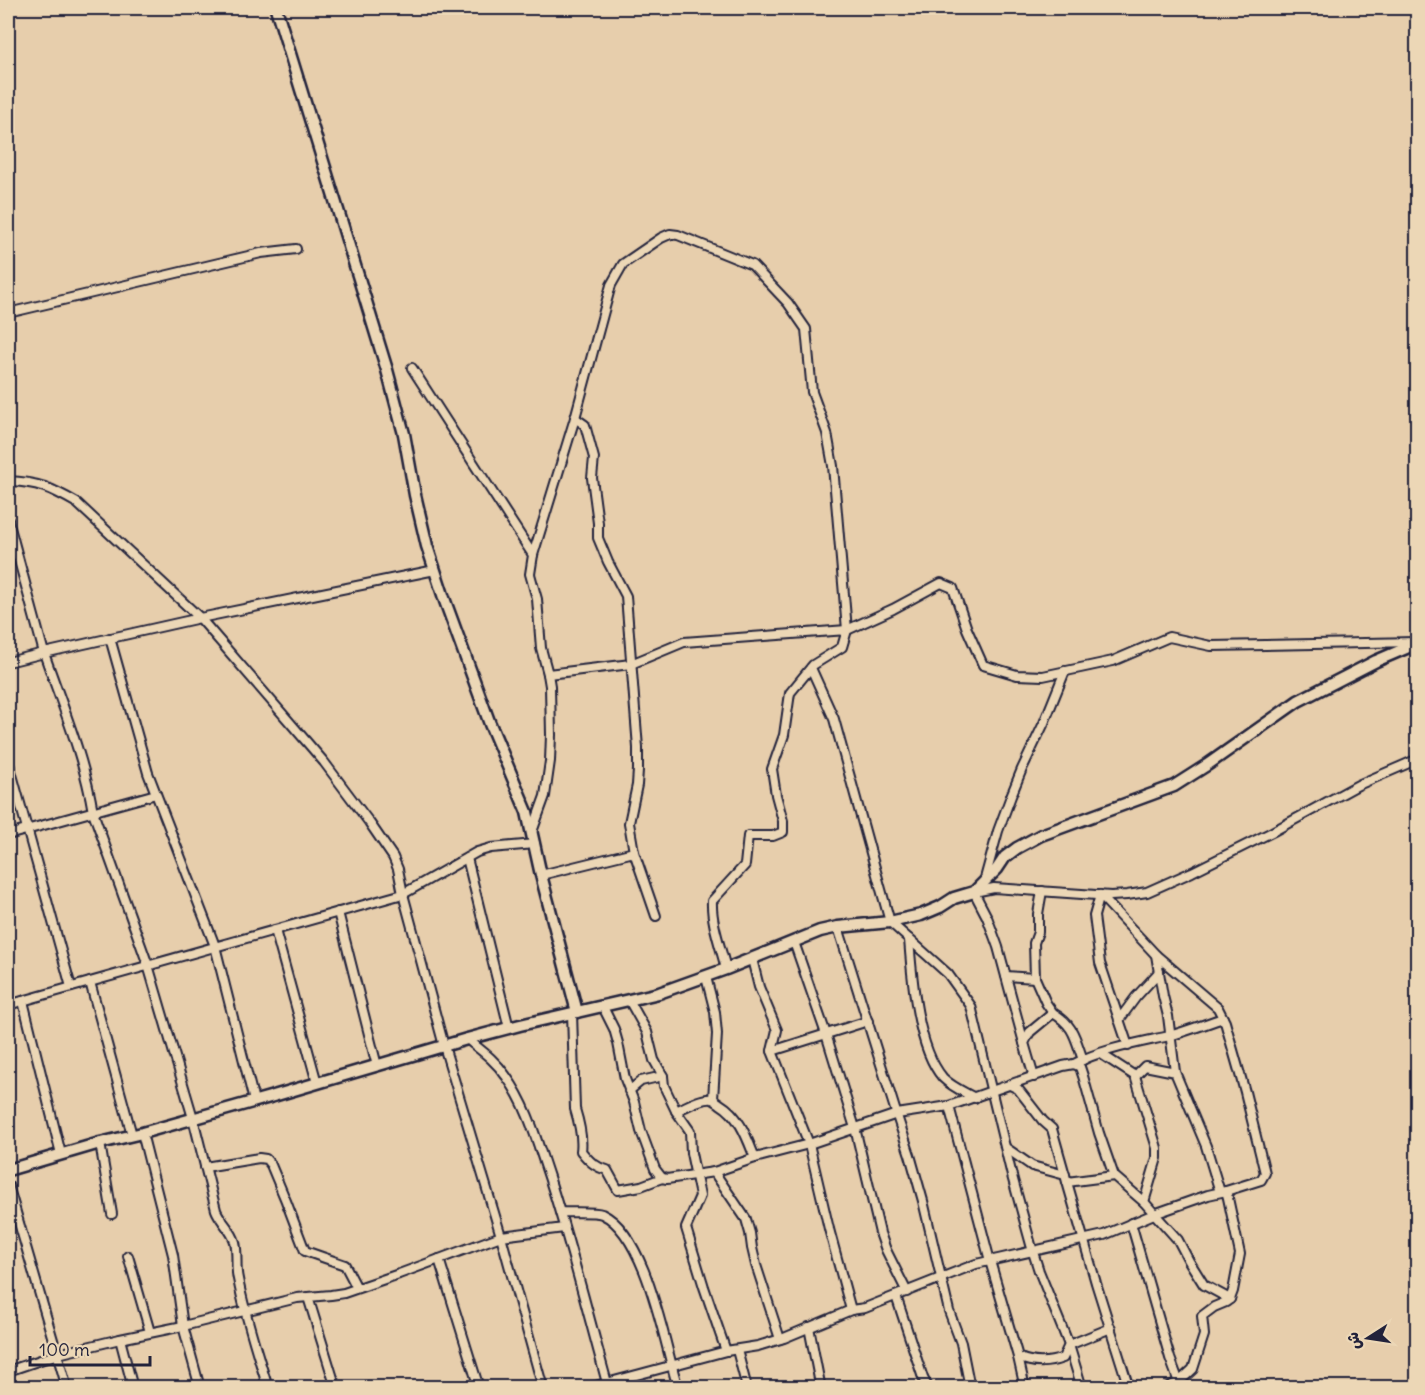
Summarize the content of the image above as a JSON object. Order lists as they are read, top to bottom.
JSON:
{
  "scale_bar": "100 m",
  "north": "left"
}
